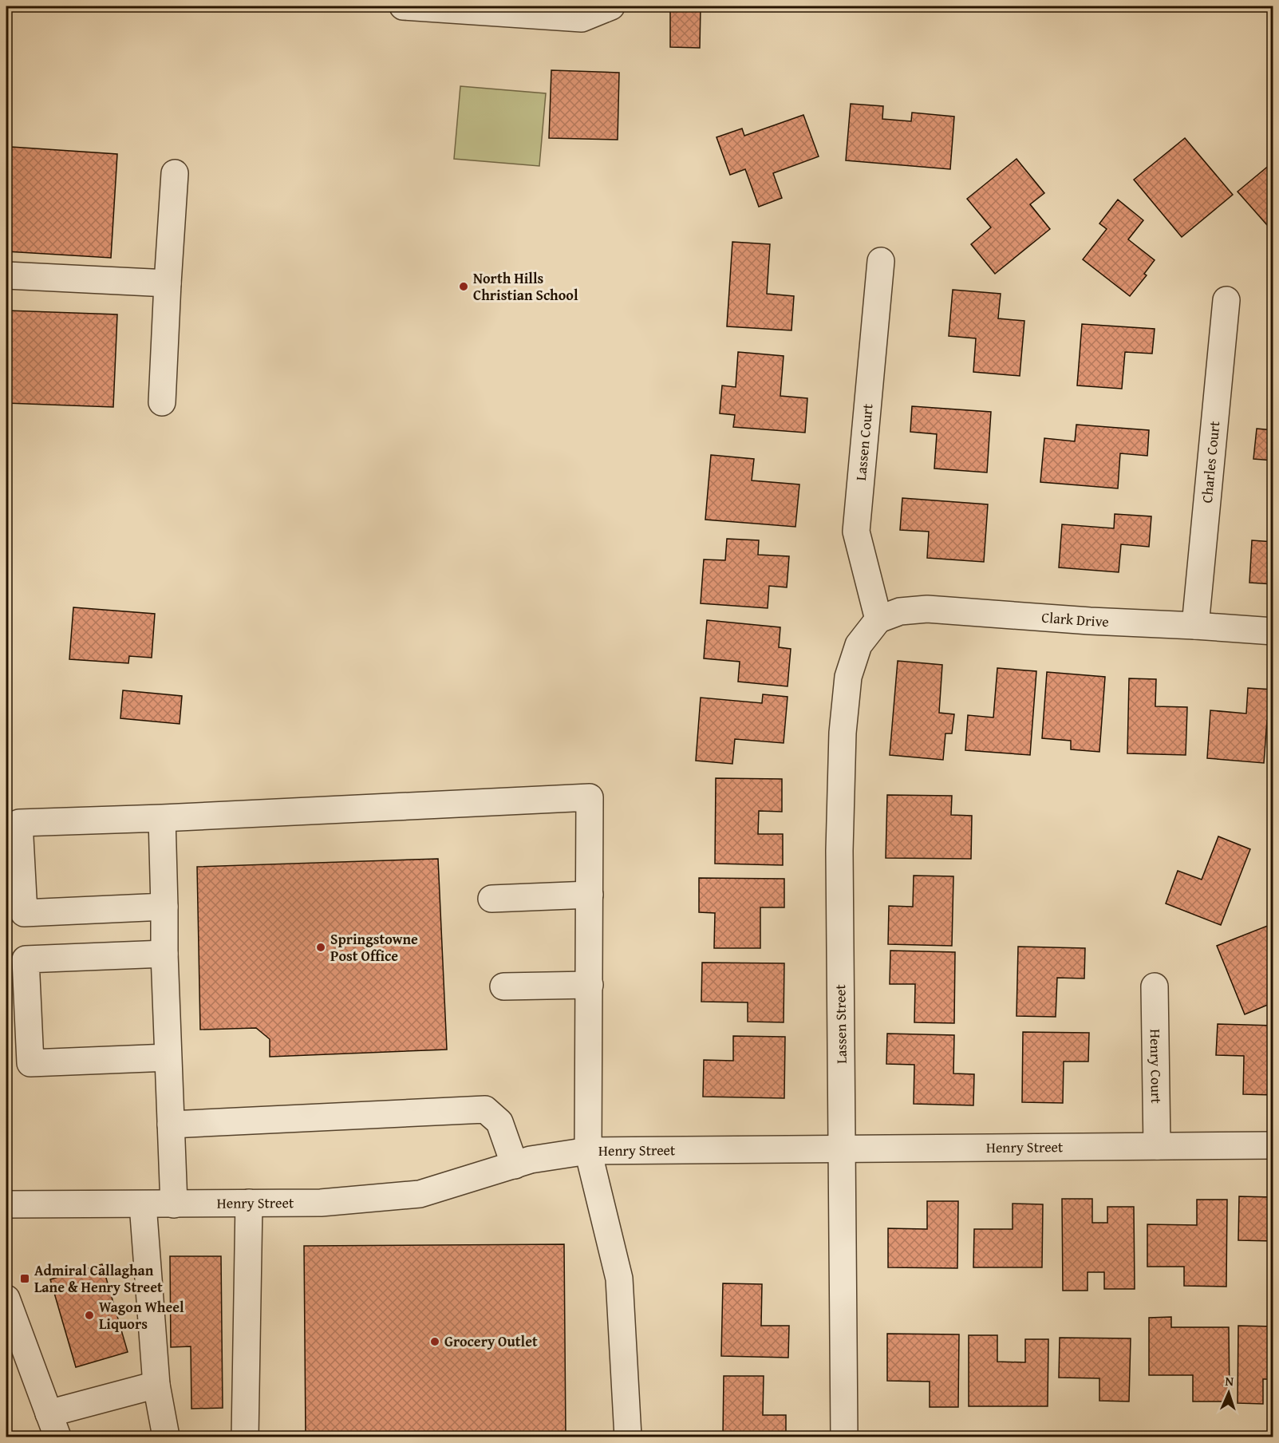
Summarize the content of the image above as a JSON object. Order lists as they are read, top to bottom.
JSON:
{
  "streets": {
    "street": [
      "Lassen Court",
      "Charles Court",
      "Clark Drive",
      "Lassen Street",
      "Henry Court",
      "Henry Street"
    ]
  },
  "crossings": [
    ["Lassen Court", "Clark Drive"],
    ["Lassen Court", "Lassen Street"],
    ["Charles Court", "Clark Drive"],
    ["Clark Drive", "Lassen Street"],
    ["Lassen Street", "Henry Street"],
    ["Henry Court", "Henry Street"]
  ],
  "places": {
    "other": [
      "North Hills Christian School",
      "Springstowne Post Office",
      "Wagon Wheel Liquors",
      "Grocery Outlet"
    ],
    "transit": ["Admiral Callaghan Lane & Henry Street"]
  },
  "north": "top"
}
